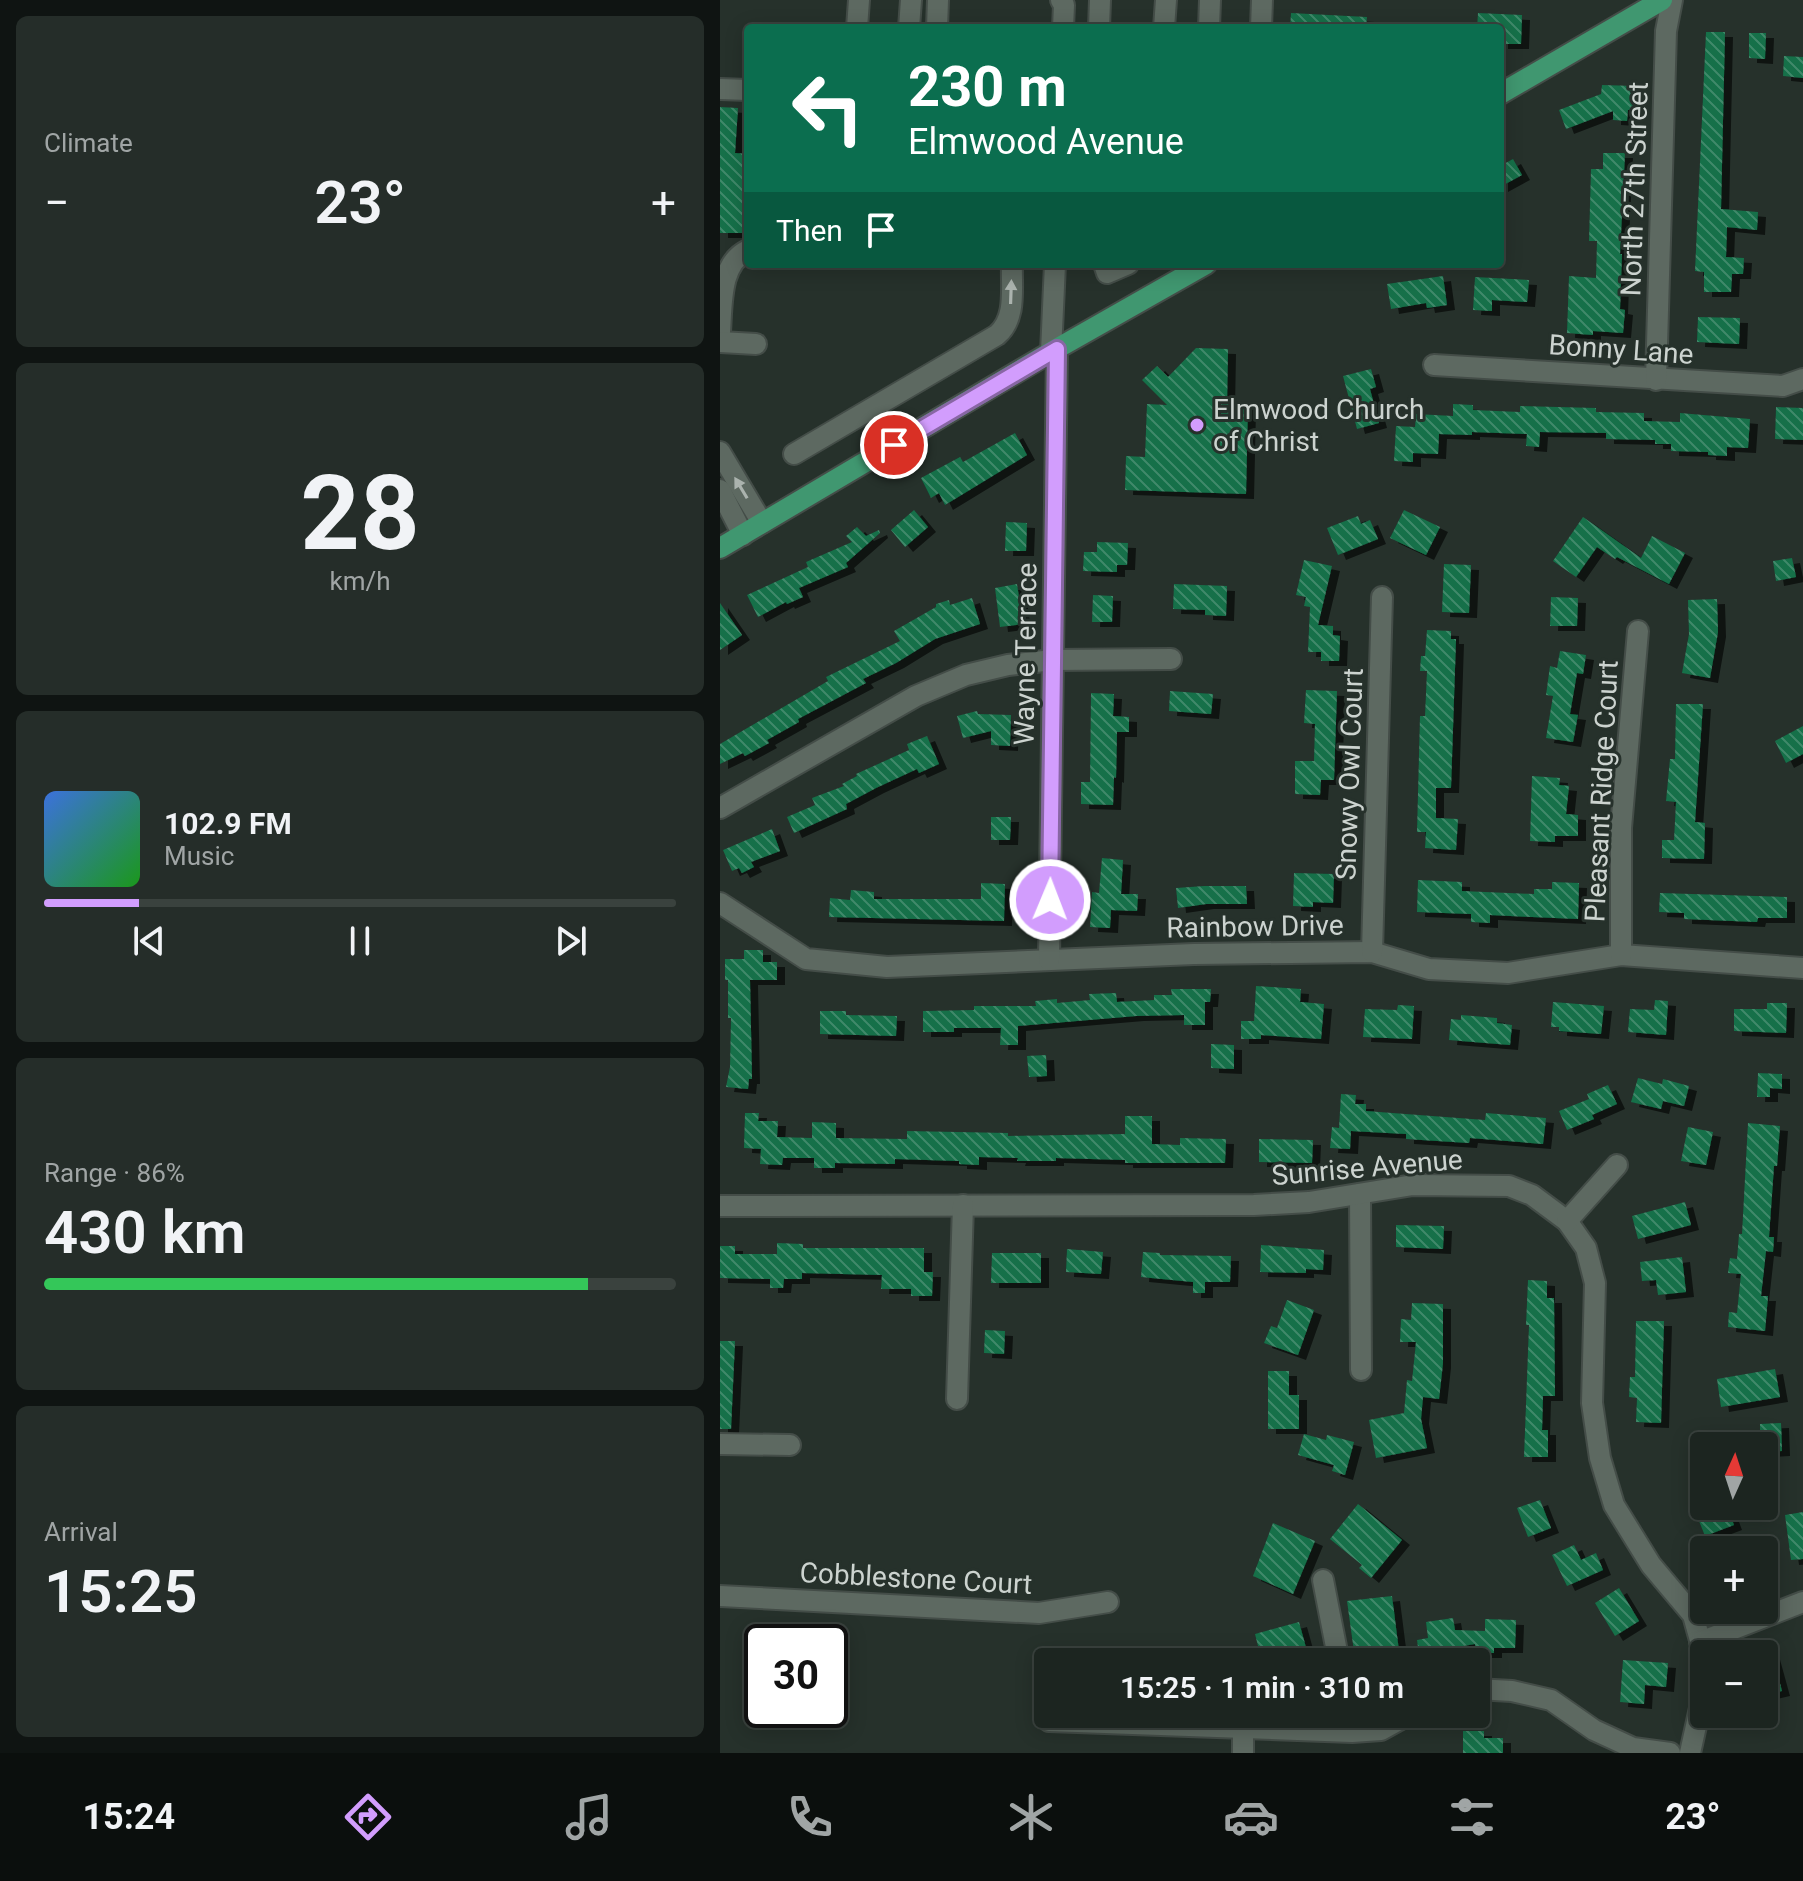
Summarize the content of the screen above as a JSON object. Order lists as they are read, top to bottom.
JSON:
{
  "streets": {
    "street": [
      "North 27th Street",
      "Bonny Lane",
      "Wayne Terrace",
      "Snowy Owl Court",
      "Pleasant Ridge Court",
      "Rainbow Drive",
      "Sunrise Avenue",
      "Cobblestone Court"
    ]
  },
  "crossings": [
    ["North 27th Street", "Bonny Lane"],
    ["Wayne Terrace", "Rainbow Drive"],
    ["Snowy Owl Court", "Rainbow Drive"],
    ["Pleasant Ridge Court", "Rainbow Drive"]
  ],
  "places": ["Elmwood Church of Christ"],
  "north": "top",
  "page": {
    "tile": [
      "Climate",
      ["28", "km/h"],
      ["Range · 86%", "430 km"],
      ["Arrival", "15:25"]
    ],
    "turn": ["230 m", "Elmwood Avenue"],
    "heat": ["−", "23°", "+"],
    "then": "Then",
    "song": ["102.9 FM", "Music"],
    "map_buttons": ["+", "−"],
    "limit": "30",
    "trip": "15:25 · 1 min · 310 m",
    "tabs": ["15:24", "23°"]
  }
}
